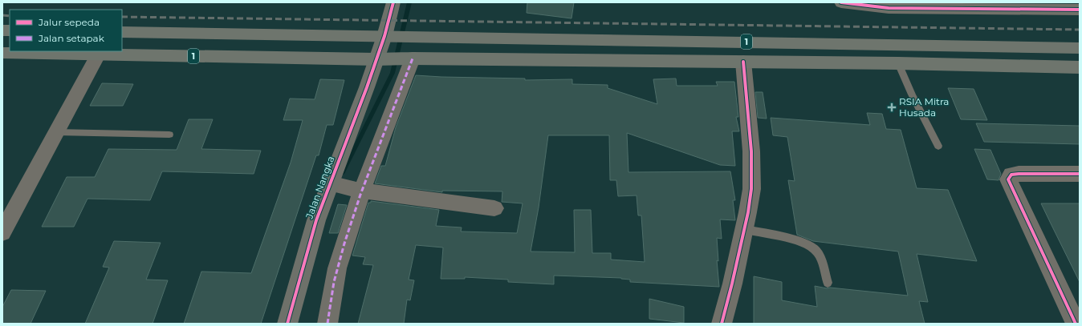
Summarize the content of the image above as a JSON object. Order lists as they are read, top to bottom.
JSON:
{
  "streets": {
    "highway": ["1"],
    "street": ["Jalan Nangka"]
  },
  "crossings": [
    ["1", "Jalan Nangka"]
  ],
  "places": {
    "health": ["RSIA Mitra Husada"]
  },
  "legend": ["Jalur sepeda", "Jalan setapak"]
}
